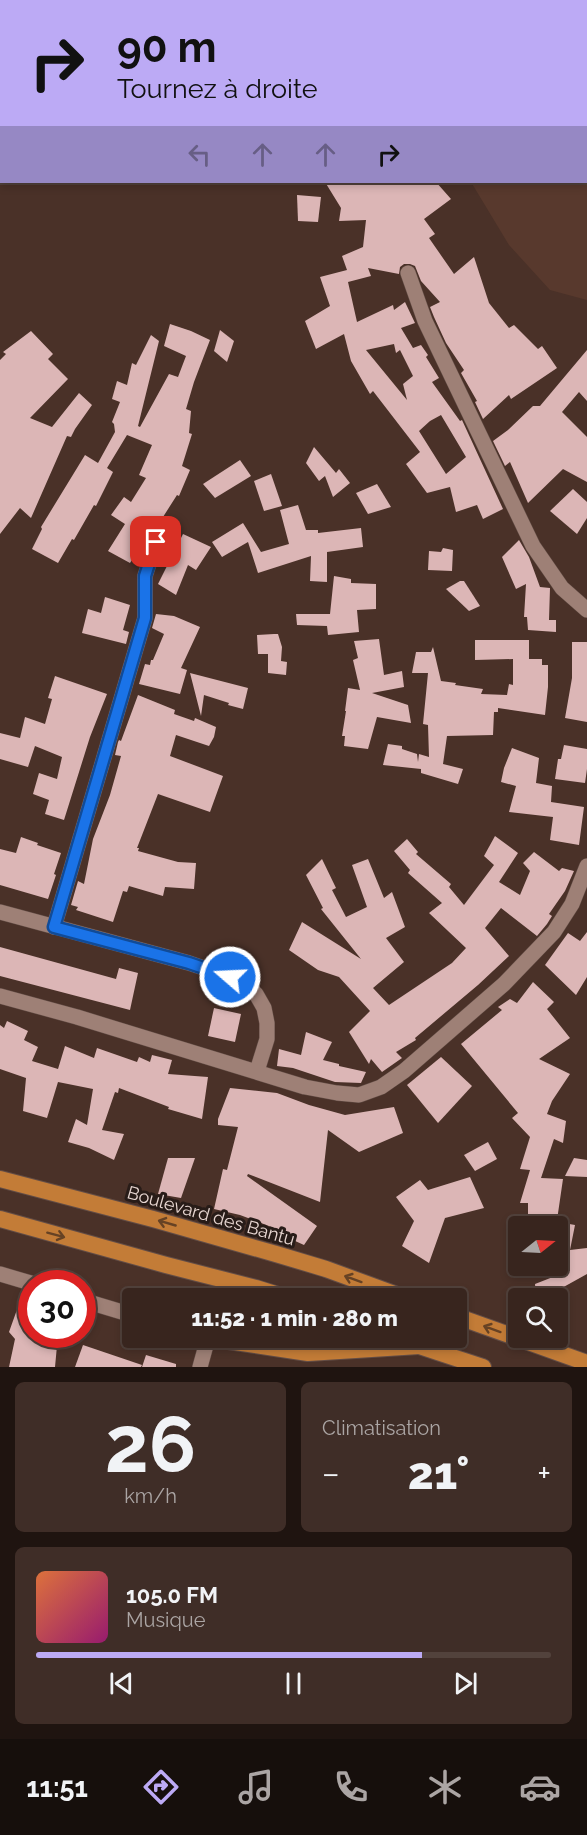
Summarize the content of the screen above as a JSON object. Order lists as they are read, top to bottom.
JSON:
{
  "streets": {
    "highway": ["Boulevard des Bantu"]
  },
  "north": "right",
  "page": {
    "turn": ["90 m", "Tournez à droite"],
    "limit": "30",
    "trip": "11:52 · 1 min · 280 m",
    "tile": [
      ["26", "km/h"],
      "Climatisation"
    ],
    "heat": ["−", "21°", "+"],
    "song": ["105.0 FM", "Musique"],
    "tabs": "11:51"
  }
}
